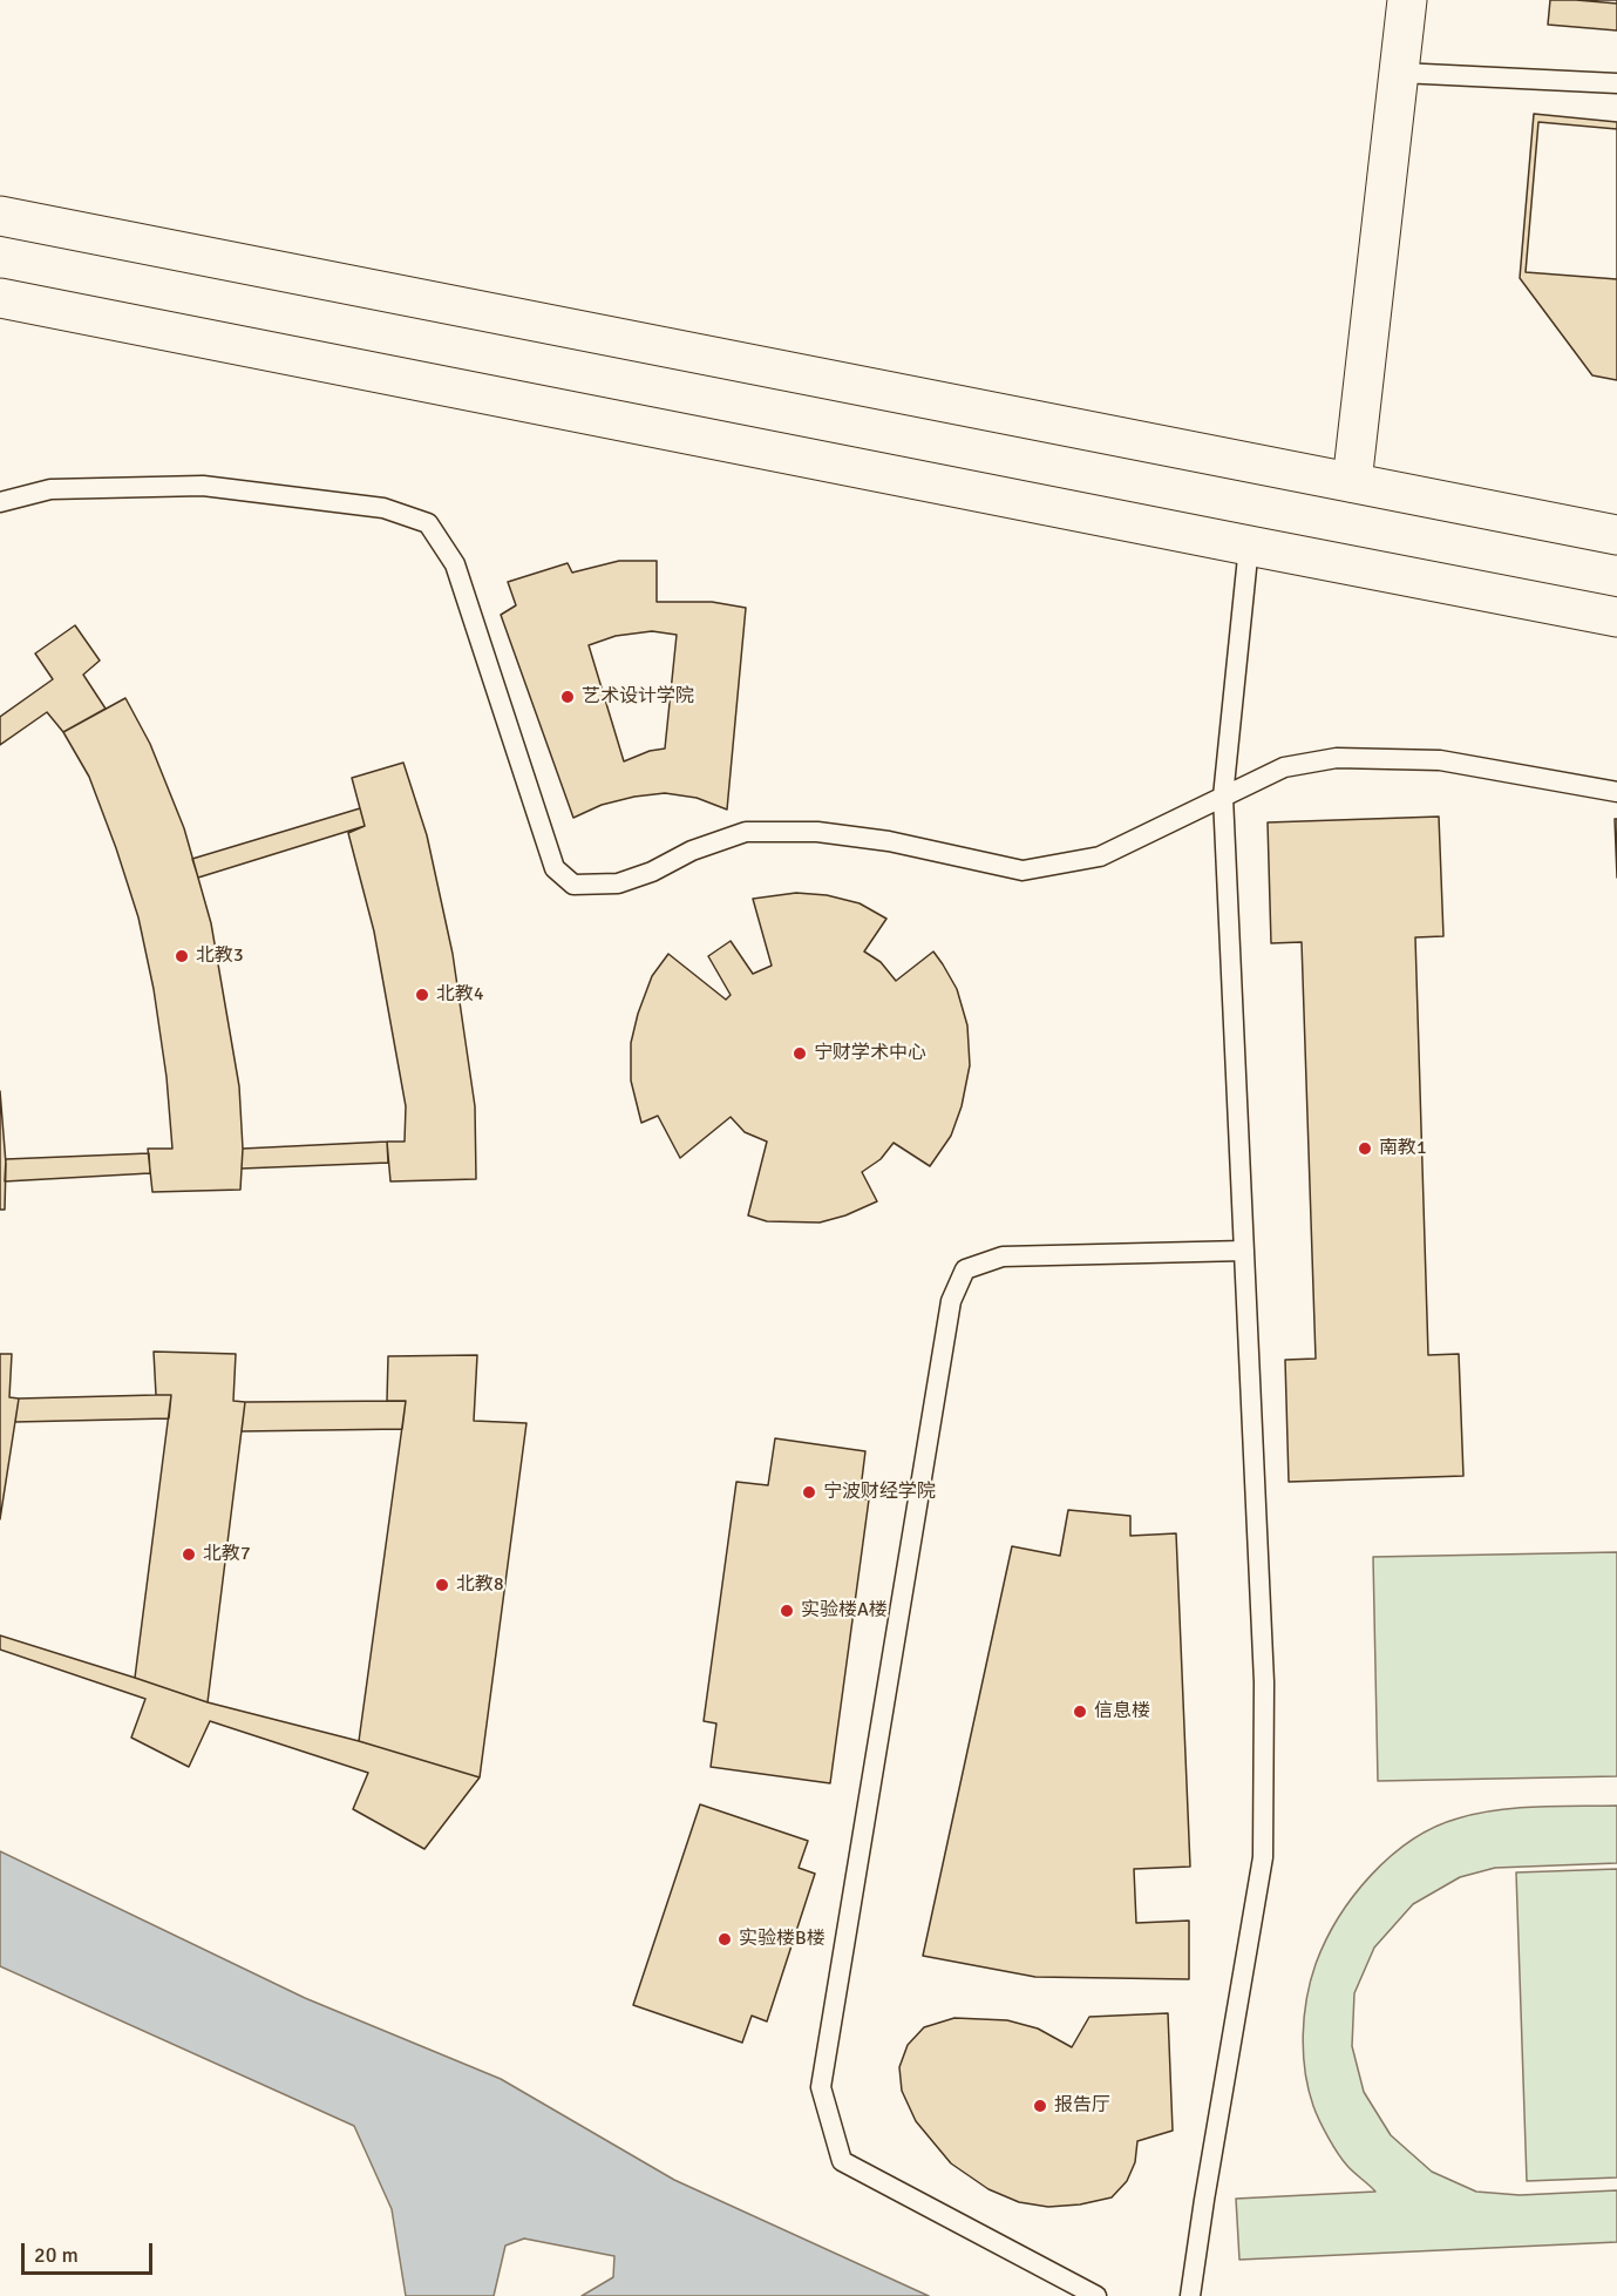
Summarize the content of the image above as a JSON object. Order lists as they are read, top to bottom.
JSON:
{
  "places": [
    "艺术设计学院",
    "北教3",
    "北教4",
    "宁财学术中心",
    "南教1",
    "宁波财经学院",
    "北教7",
    "北教8",
    "实验楼A楼",
    "信息楼",
    "实验楼B楼",
    "报告厅"
  ],
  "scale_bar": "20 m"
}
